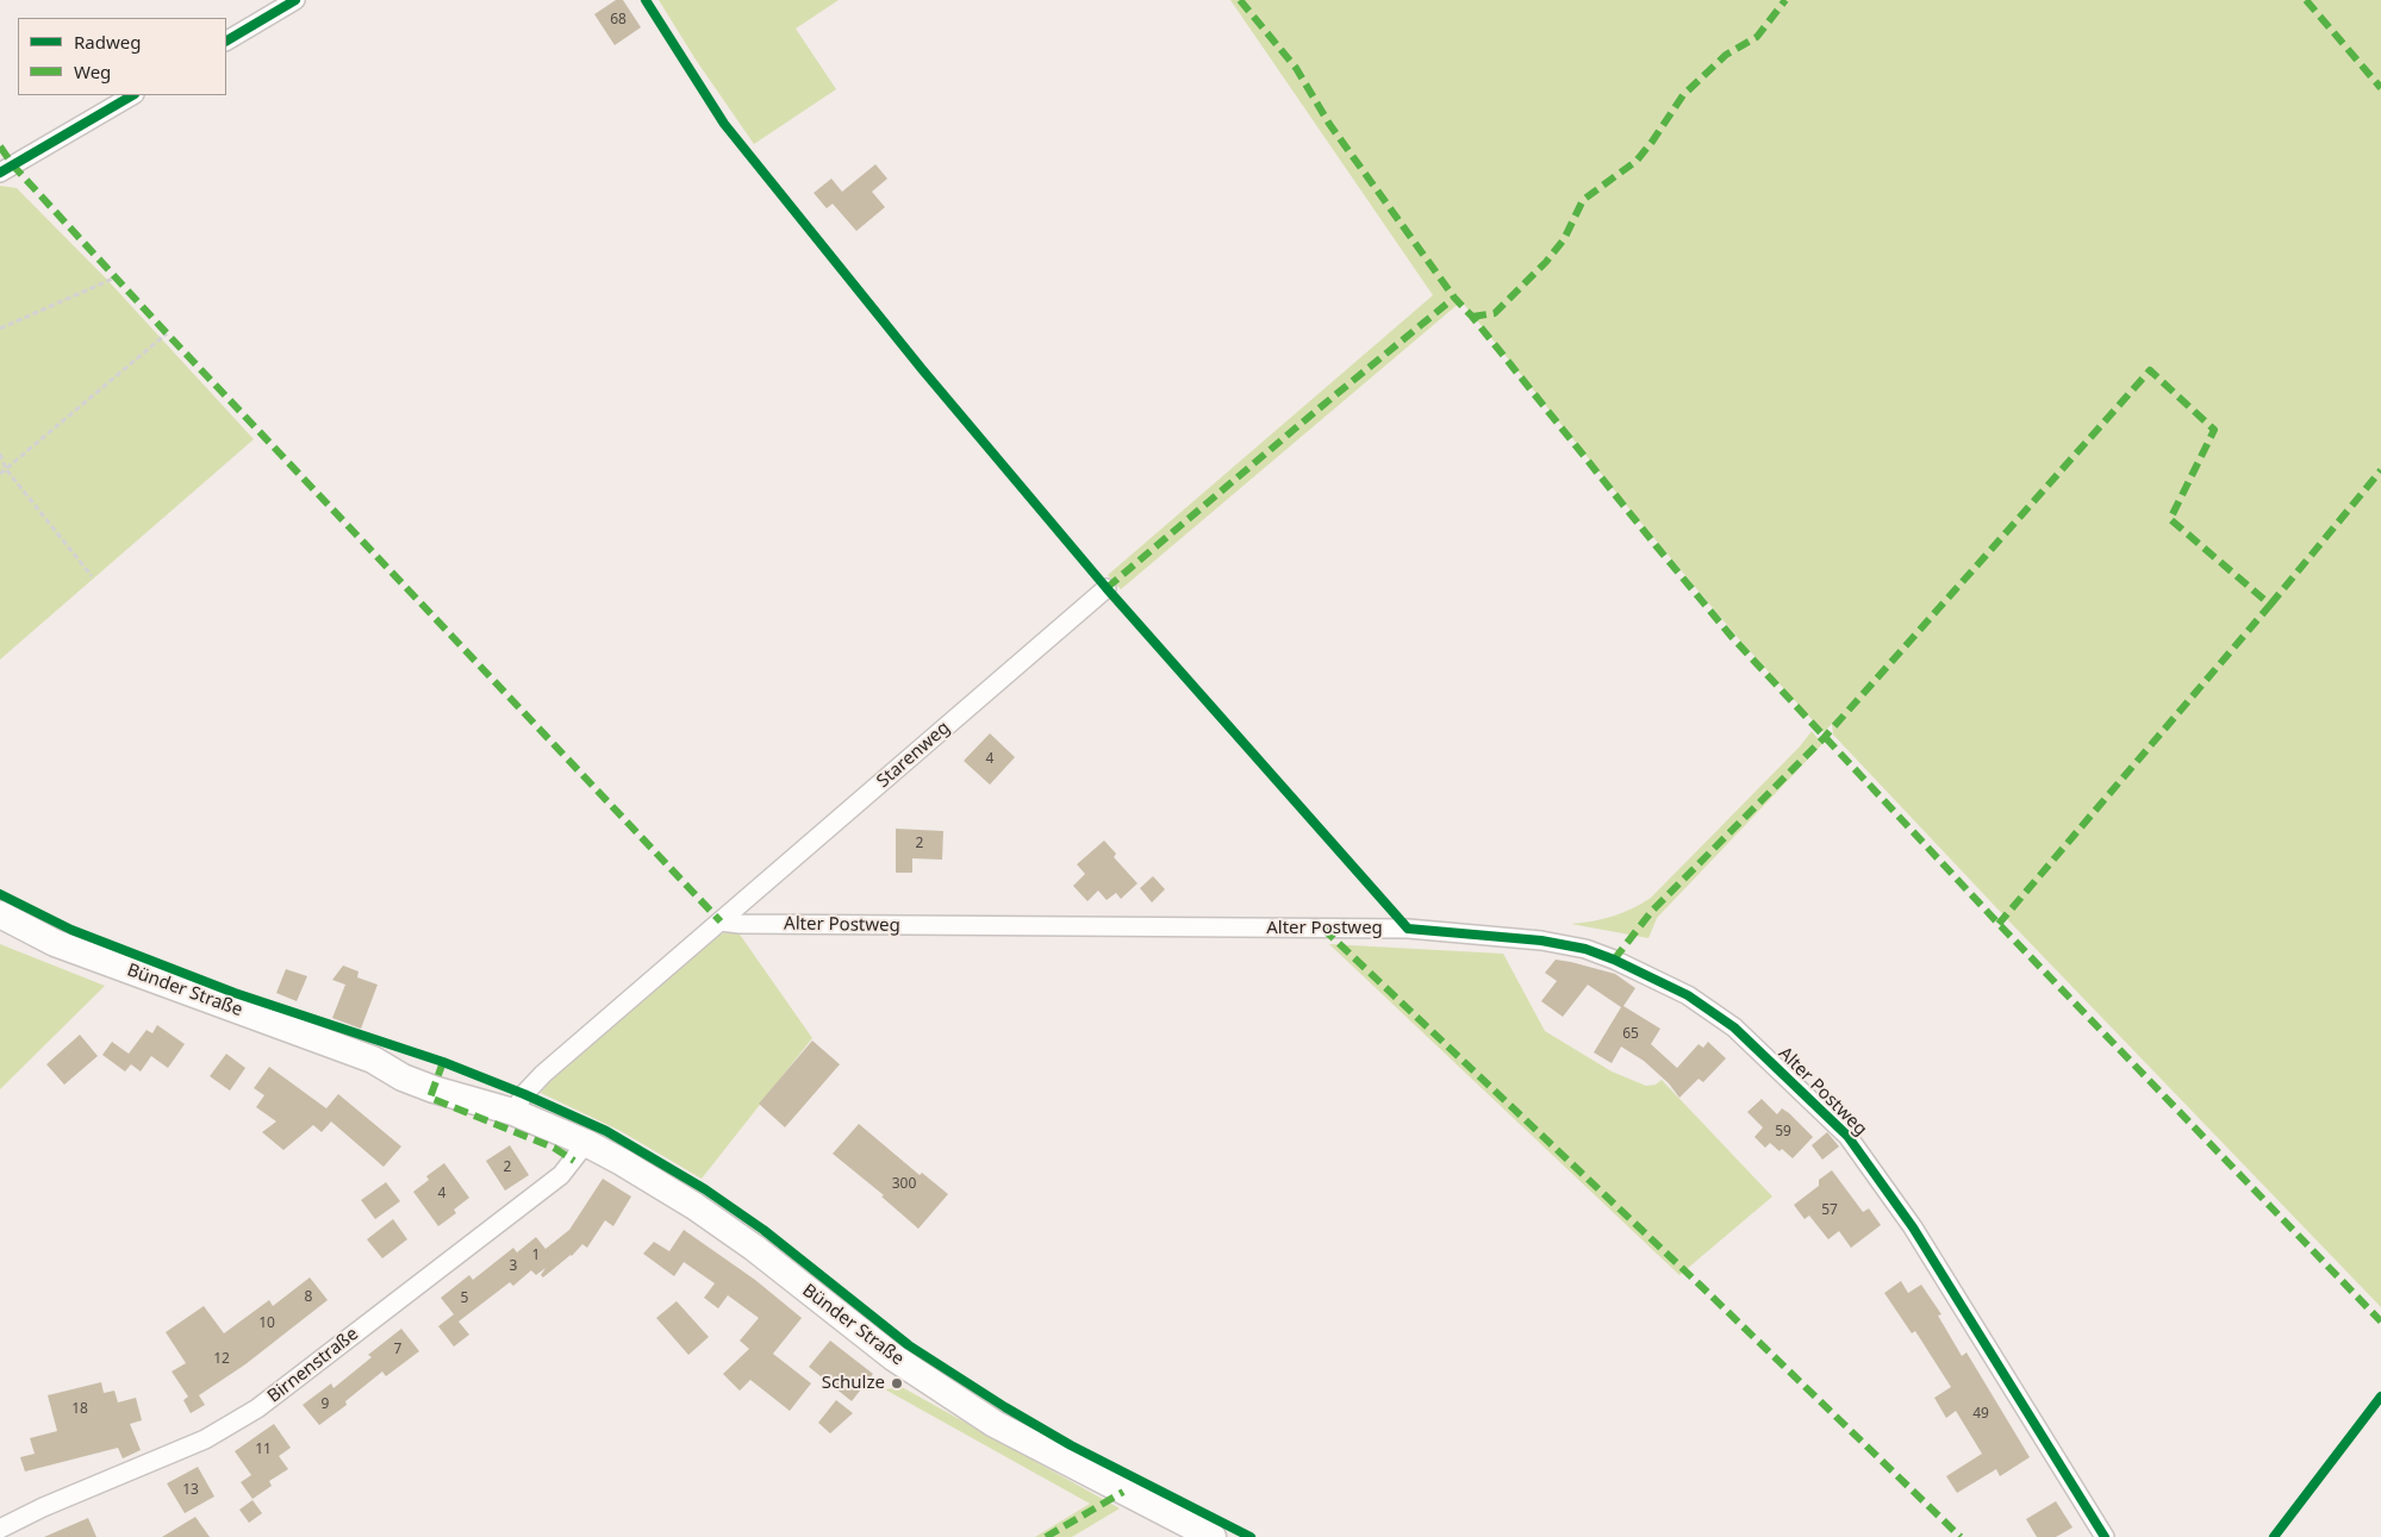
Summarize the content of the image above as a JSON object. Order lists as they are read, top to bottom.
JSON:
{
  "streets": {
    "main road": ["Bünder Straße"],
    "street": ["Starenweg", "Alter Postweg", "Birnenstraße"]
  },
  "crossings": [
    ["Starenweg", "Alter Postweg"],
    ["Bünder Straße", "Birnenstraße"]
  ],
  "places": ["Schulze"],
  "house_numbers": [
    "68",
    "4",
    "2",
    "65",
    "59",
    "2",
    "300",
    "4",
    "57",
    "1",
    "3",
    "8",
    "5",
    "10",
    "7",
    "12",
    "9",
    "18",
    "49",
    "11",
    "13"
  ],
  "legend": ["Radweg", "Weg"]
}
